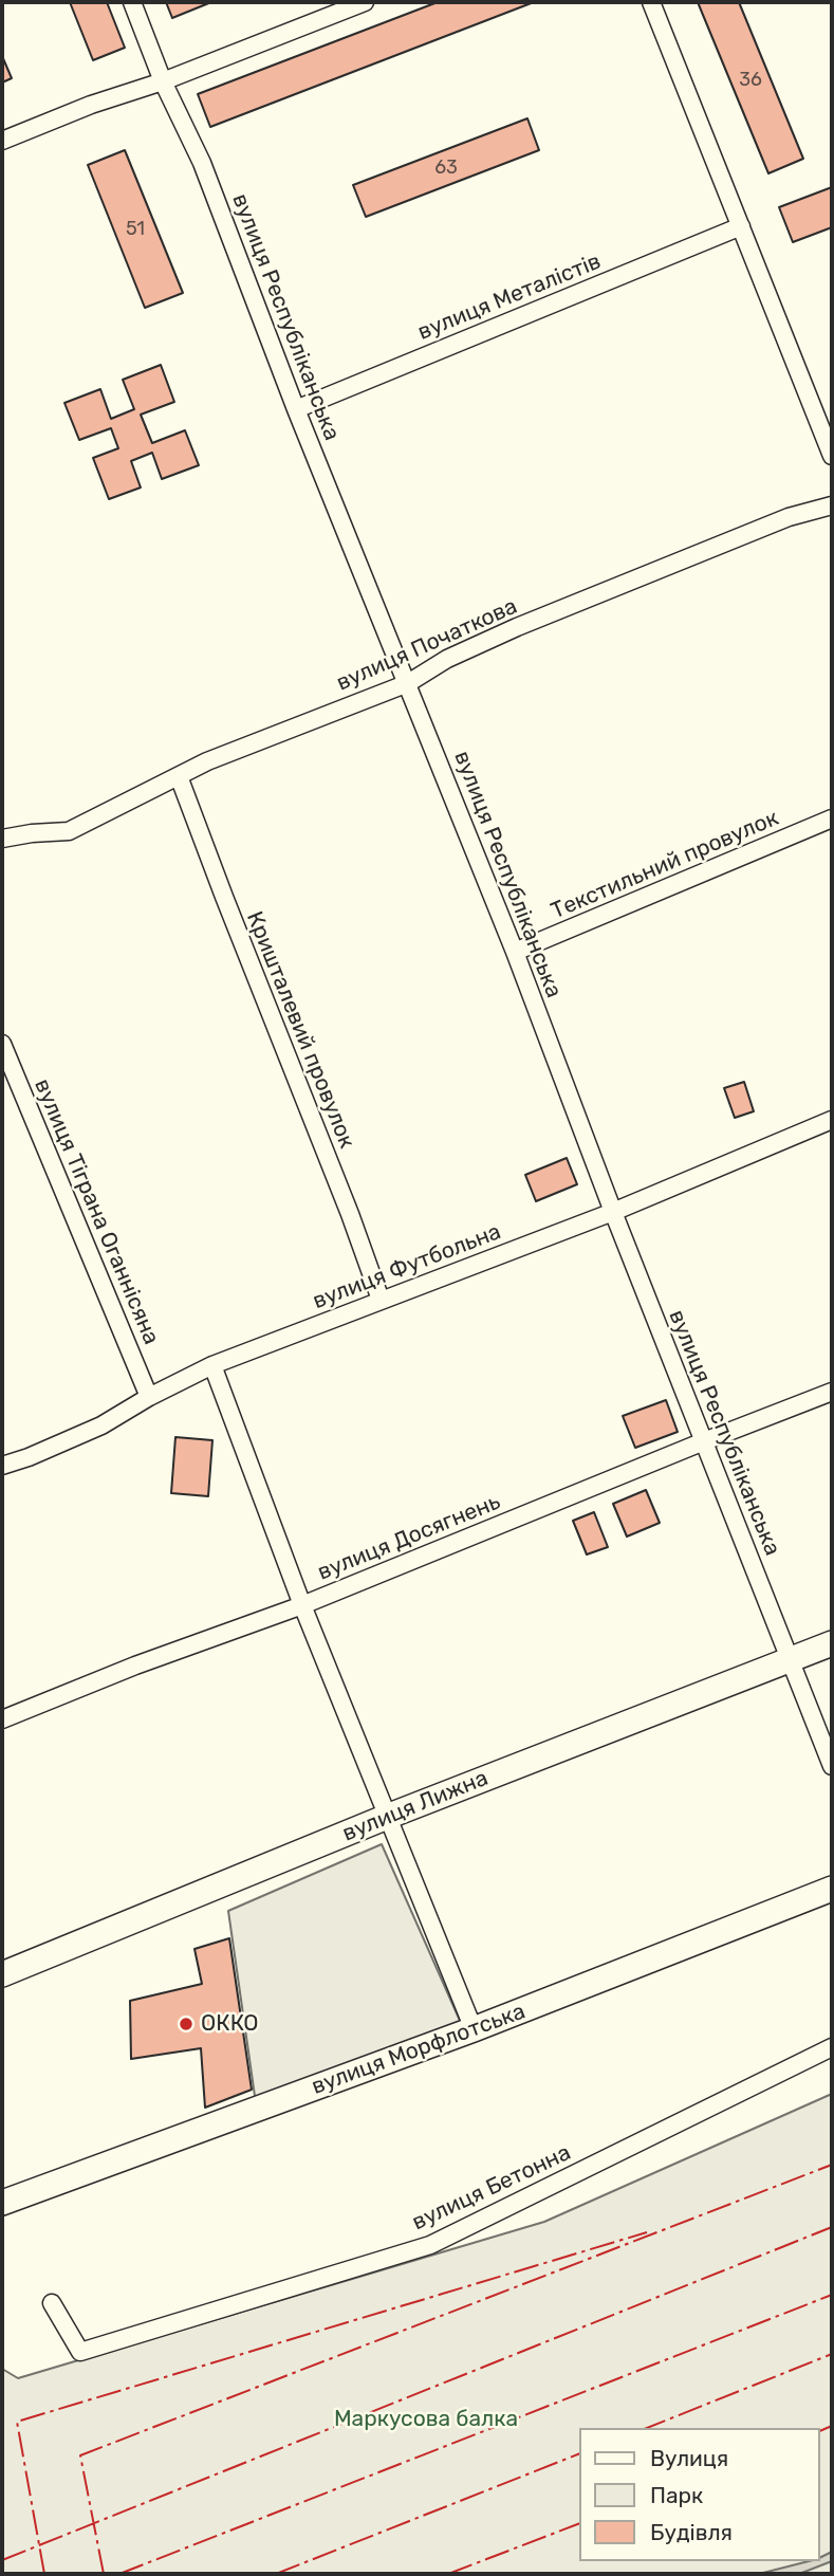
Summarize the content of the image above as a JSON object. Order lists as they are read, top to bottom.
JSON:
{
  "streets": {
    "street": [
      "вулиця Металістів",
      "вулиця Республіканська",
      "вулиця Початкова",
      "Текстильний провулок",
      "Кришталевий провулок",
      "вулиця Тіграна Оганнісяна",
      "вулиця Футбольна",
      "вулиця Досягнень",
      "вулиця Лижна",
      "вулиця Морфлотська",
      "вулиця Бетонна"
    ]
  },
  "crossings": [
    ["вулиця Металістів", "вулиця Республіканська"],
    ["вулиця Республіканська", "вулиця Початкова"],
    ["вулиця Республіканська", "Текстильний провулок"],
    ["вулиця Республіканська", "вулиця Футбольна"],
    ["вулиця Республіканська", "вулиця Досягнень"],
    ["вулиця Республіканська", "вулиця Лижна"],
    ["вулиця Початкова", "Кришталевий провулок"],
    ["Кришталевий провулок", "вулиця Футбольна"],
    ["вулиця Тіграна Оганнісяна", "вулиця Футбольна"]
  ],
  "parks": ["Маркусова балка"],
  "places": ["ОККО"],
  "house_numbers": ["36", "63", "51"],
  "legend": ["Вулиця", "Парк", "Будівля"]
}
